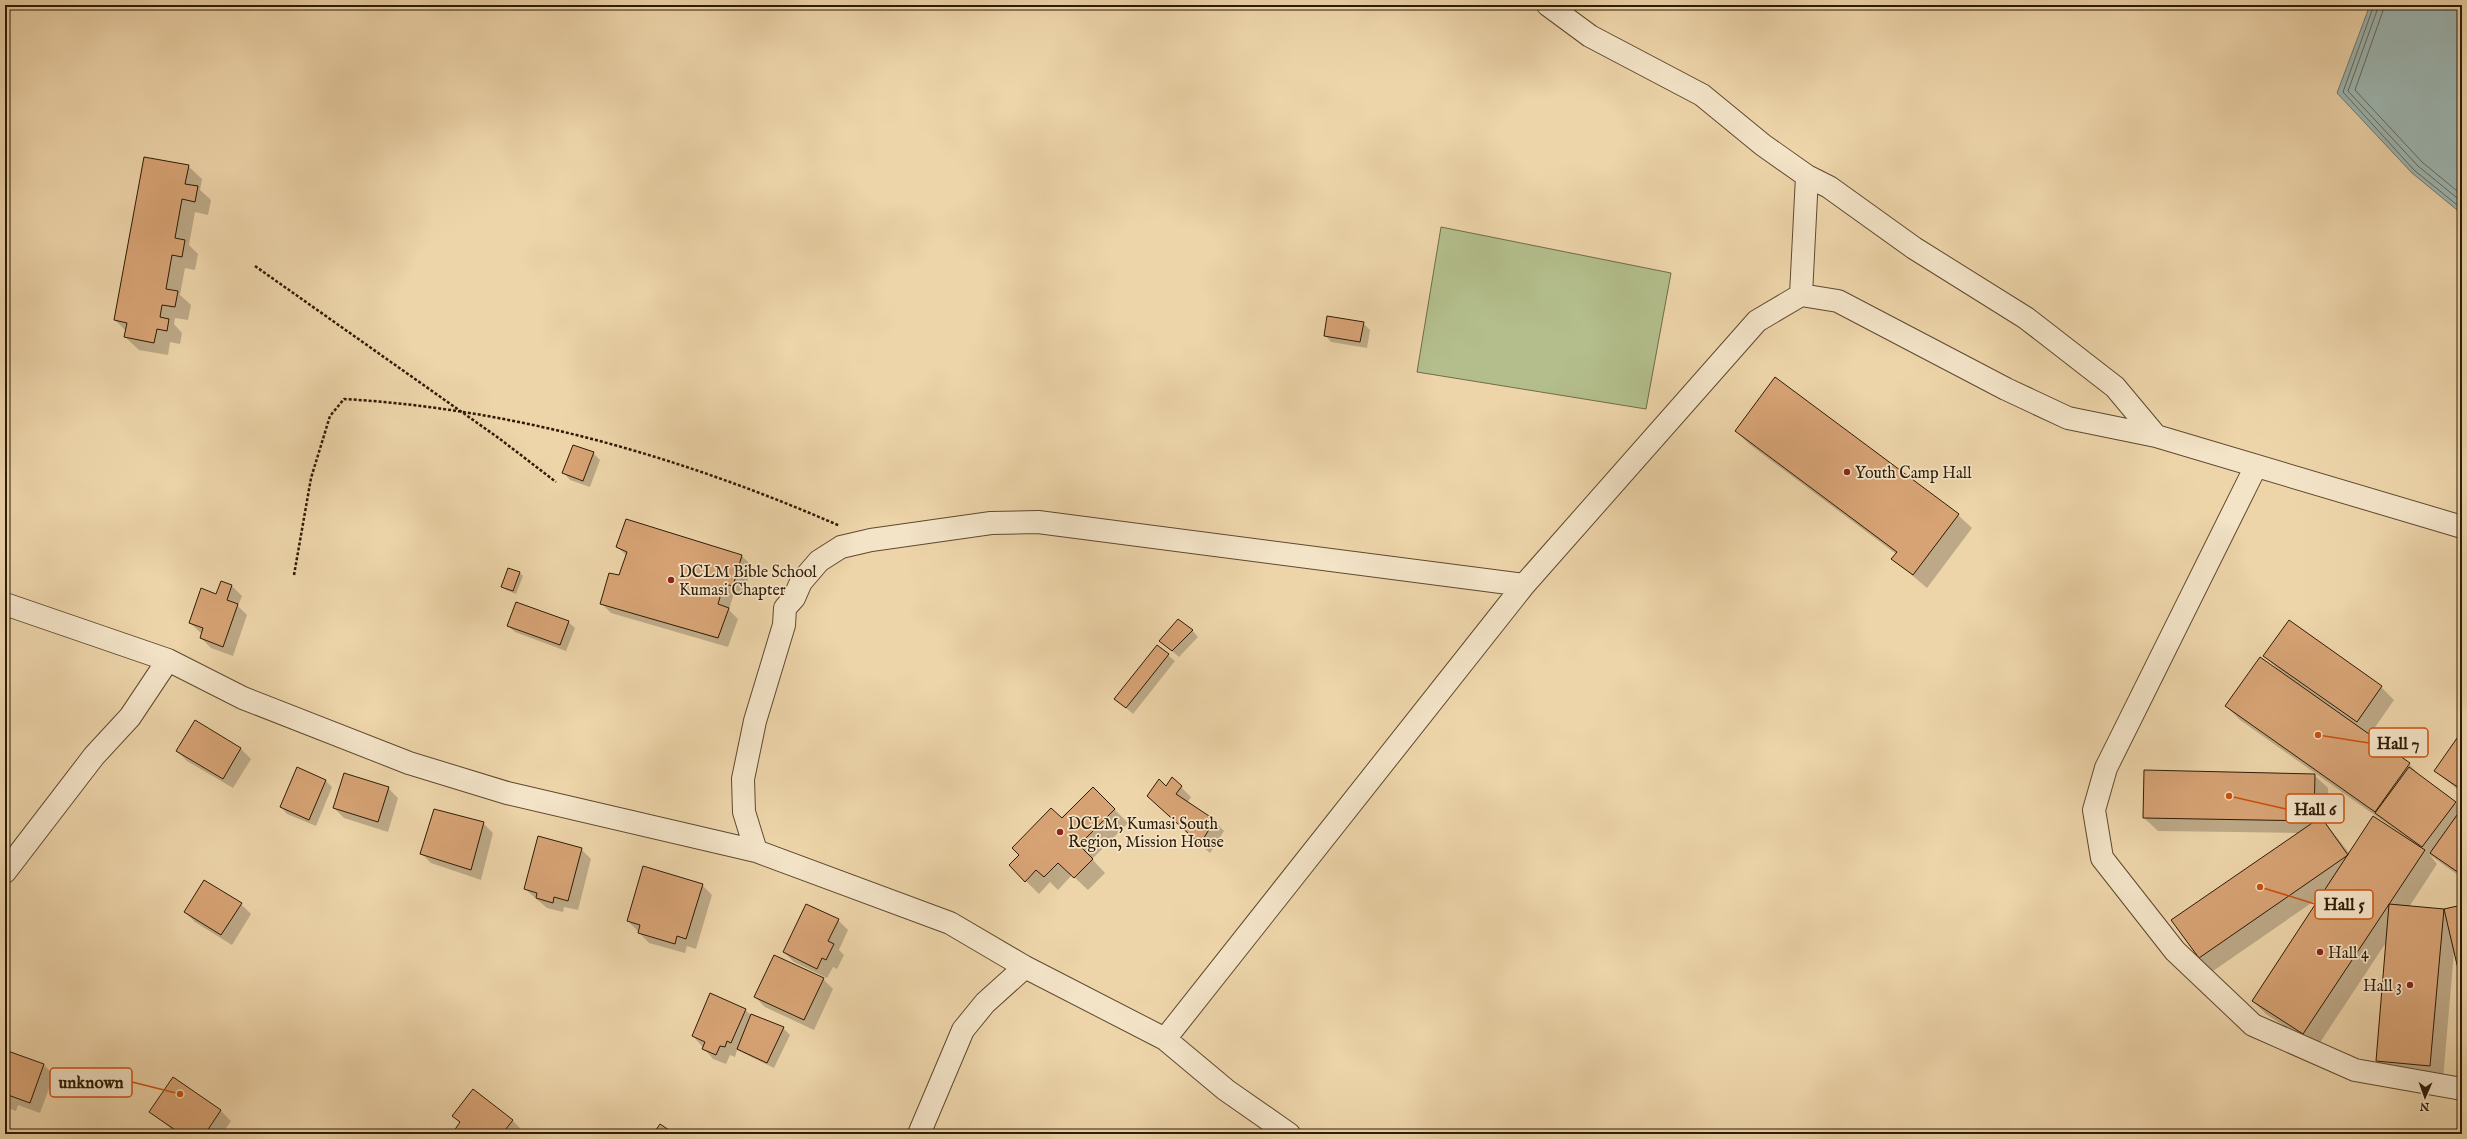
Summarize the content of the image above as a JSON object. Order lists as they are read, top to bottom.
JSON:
{
  "places": [
    "Youth Camp Hall",
    "DCLM Bible School Kumasi Chapter",
    "Hall 7",
    "Hall 6",
    "DCLM, Kumasi South Region, Mission House",
    "Hall 5",
    "Hall 4",
    "Hall 3",
    "unknown"
  ],
  "north": "bottom"
}
